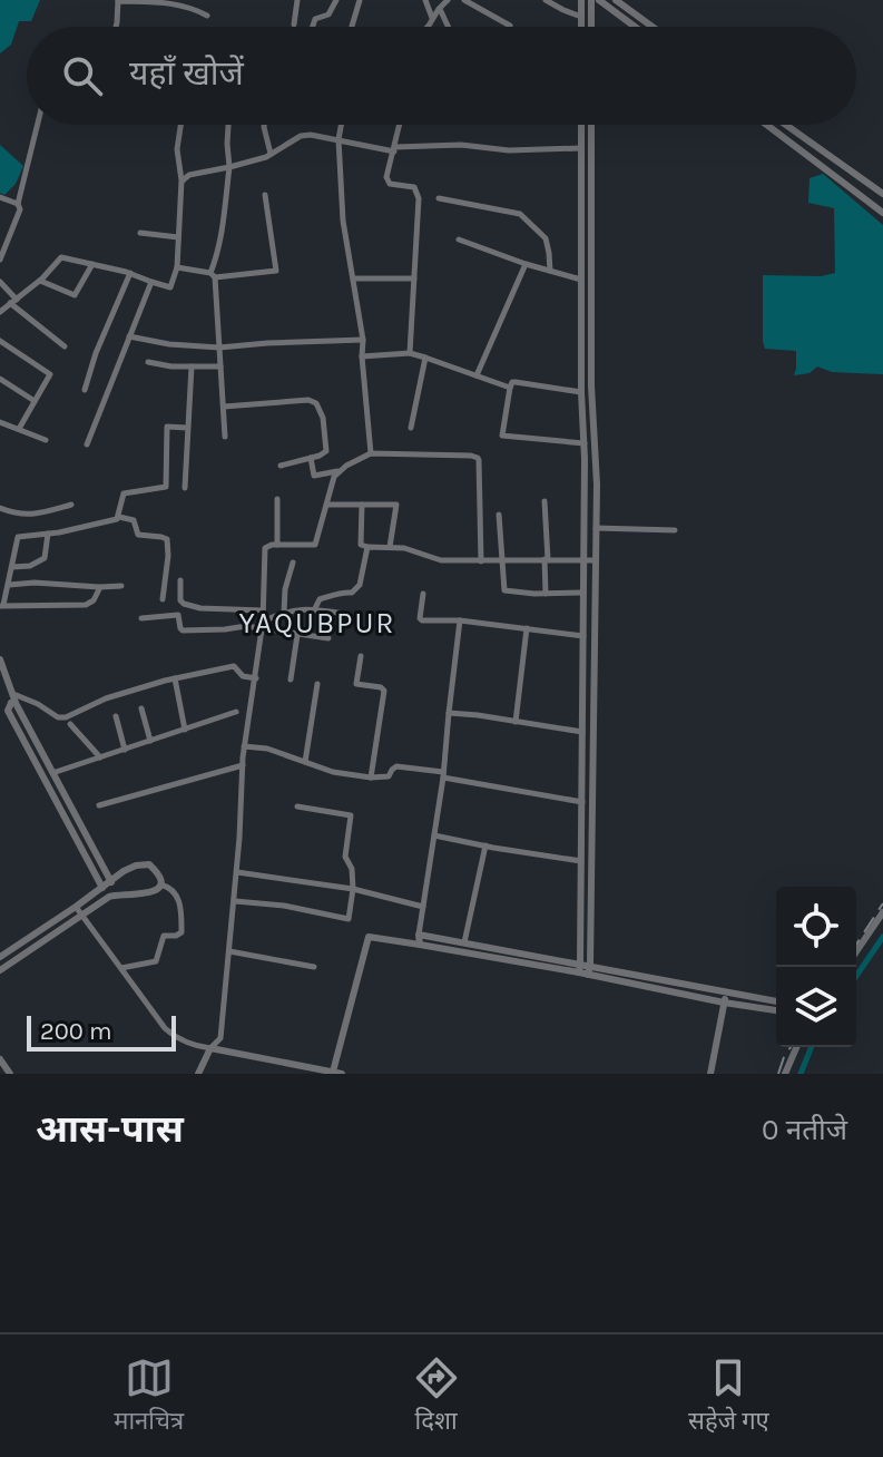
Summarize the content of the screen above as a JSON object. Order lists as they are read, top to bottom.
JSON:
{
  "districts": ["YAQUBPUR"],
  "scale_bar": "200 m",
  "page": {
    "search": "यहाँ खोजें",
    "scale": "200 m",
    "heading": ["आस-पास", "0 नतीजे"],
    "nav": ["मानचित्र", "दिशा", "सहेजे गए"]
  }
}
